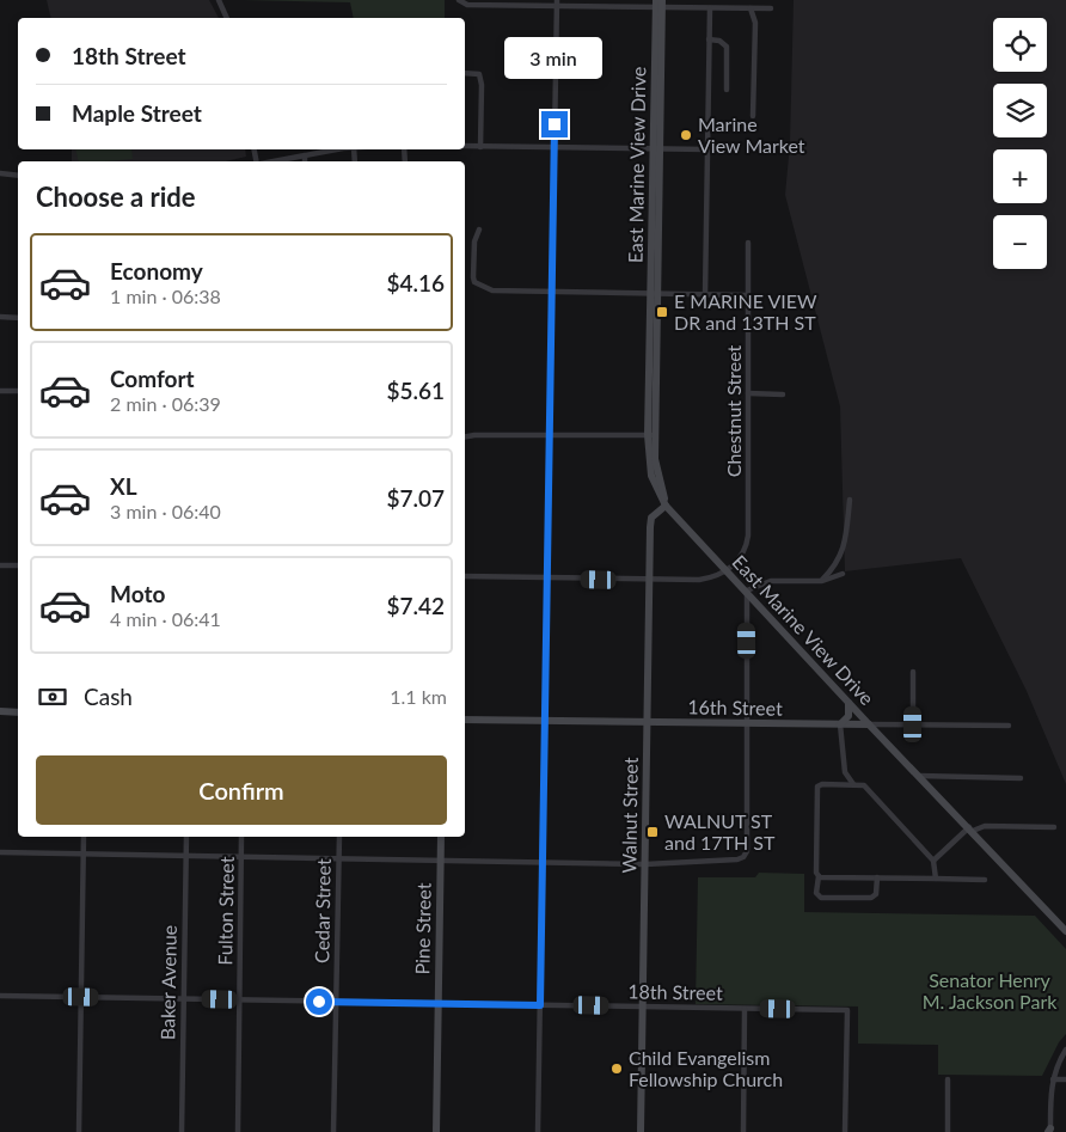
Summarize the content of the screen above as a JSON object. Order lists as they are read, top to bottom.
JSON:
{
  "streets": {
    "main road": [
      "East Marine View Drive",
      "16th Street",
      "Walnut Street",
      "Pine Street"
    ],
    "street": [
      "Chestnut Street",
      "Fulton Street",
      "Cedar Street",
      "Baker Avenue",
      "18th Street"
    ]
  },
  "crossings": [
    ["East Marine View Drive", "Chestnut Street"],
    ["East Marine View Drive", "16th Street"],
    ["East Marine View Drive", "Walnut Street"],
    ["16th Street", "Walnut Street"],
    ["Walnut Street", "18th Street"],
    ["Fulton Street", "18th Street"],
    ["Cedar Street", "18th Street"],
    ["Pine Street", "18th Street"],
    ["Baker Avenue", "18th Street"]
  ],
  "parks": ["Senator Henry M. Jackson Park"],
  "places": {
    "other": ["Marine View Market", "Child Evangelism Fellowship Church"],
    "transit": ["E MARINE VIEW DR and 13TH ST", "WALNUT ST and 17TH ST"]
  },
  "page": {
    "map_buttons": ["+", "−"],
    "banner": ["18th Street", "Maple Street"],
    "bubble": "3 min",
    "heading": "Choose a ride",
    "list": [
      {
        "name": "Economy",
        "note": "1 min · 06:38",
        "value": "$4.16"
      },
      {
        "name": "Comfort",
        "note": "2 min · 06:39",
        "value": "$5.61"
      },
      {
        "name": "XL",
        "note": "3 min · 06:40",
        "value": "$7.07"
      },
      {
        "name": "Moto",
        "note": "4 min · 06:41",
        "value": "$7.42"
      }
    ],
    "pay": ["Cash", "1.1 km"],
    "buttons": "Confirm"
  }
}
